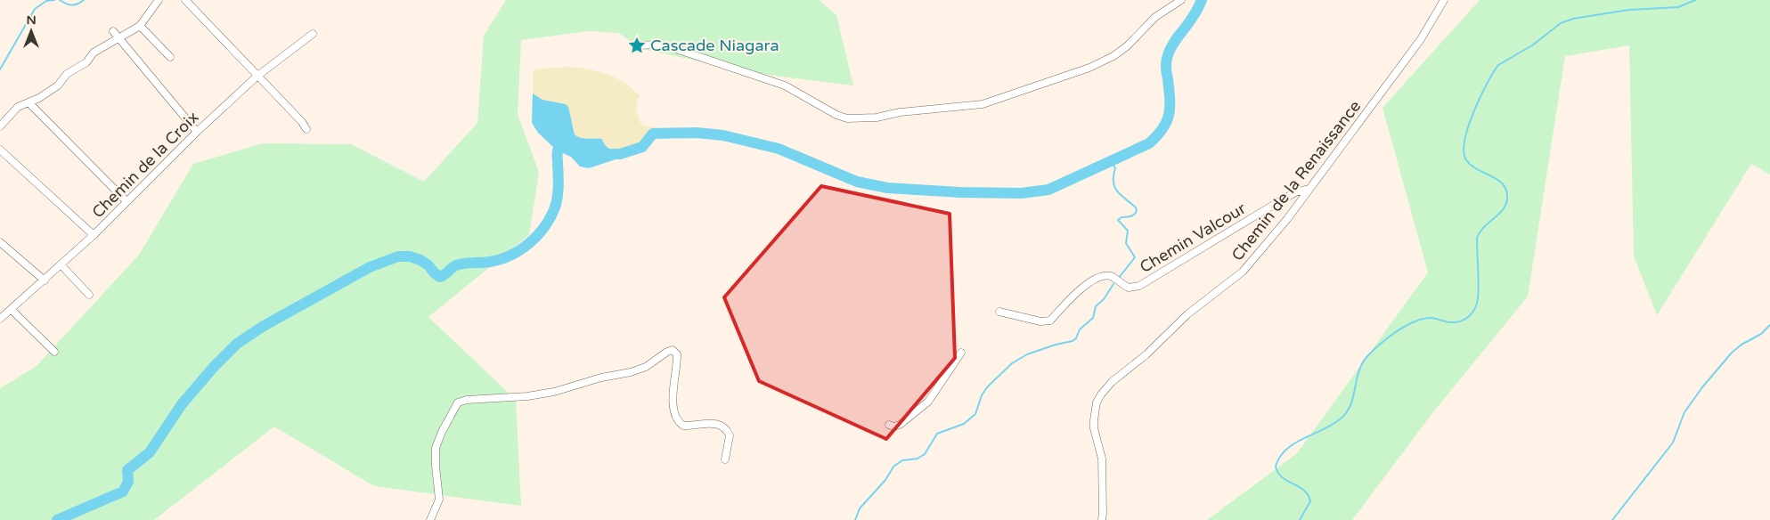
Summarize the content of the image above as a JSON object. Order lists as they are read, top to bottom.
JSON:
{
  "streets": {
    "street": ["Chemin de la Croix", "Chemin de la Renaissance", "Chemin Valcour"]
  },
  "crossings": [
    ["Chemin de la Renaissance", "Chemin Valcour"]
  ],
  "places": {
    "place": ["Cascade Niagara"]
  },
  "north": "top"
}
